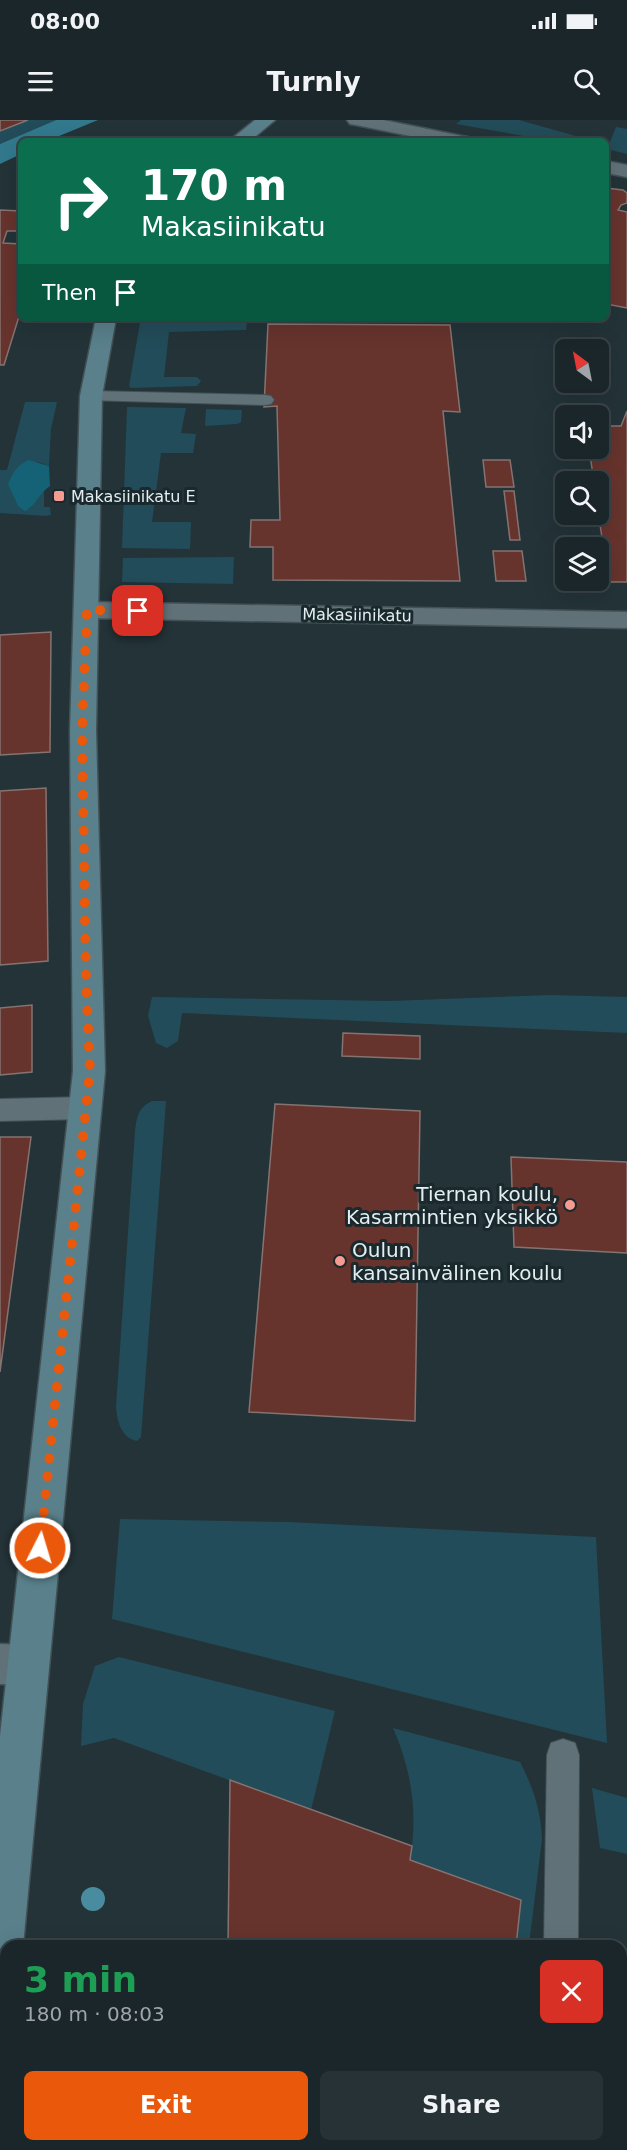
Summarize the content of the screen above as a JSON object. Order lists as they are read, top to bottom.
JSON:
{
  "streets": {
    "street": ["Makasiinikatu"]
  },
  "places": {
    "transit": ["Makasiinikatu E"],
    "other": ["Tiernan koulu, Kasarmintien yksikkö", "Oulun kansainvälinen koulu"]
  },
  "north": "top left",
  "page": {
    "status": "08:00",
    "header": "Turnly",
    "turn": ["170 m", "Makasiinikatu"],
    "then": "Then",
    "heading": ["3 min", "180 m · 08:03"],
    "buttons": ["Exit", "Share"]
  }
}
